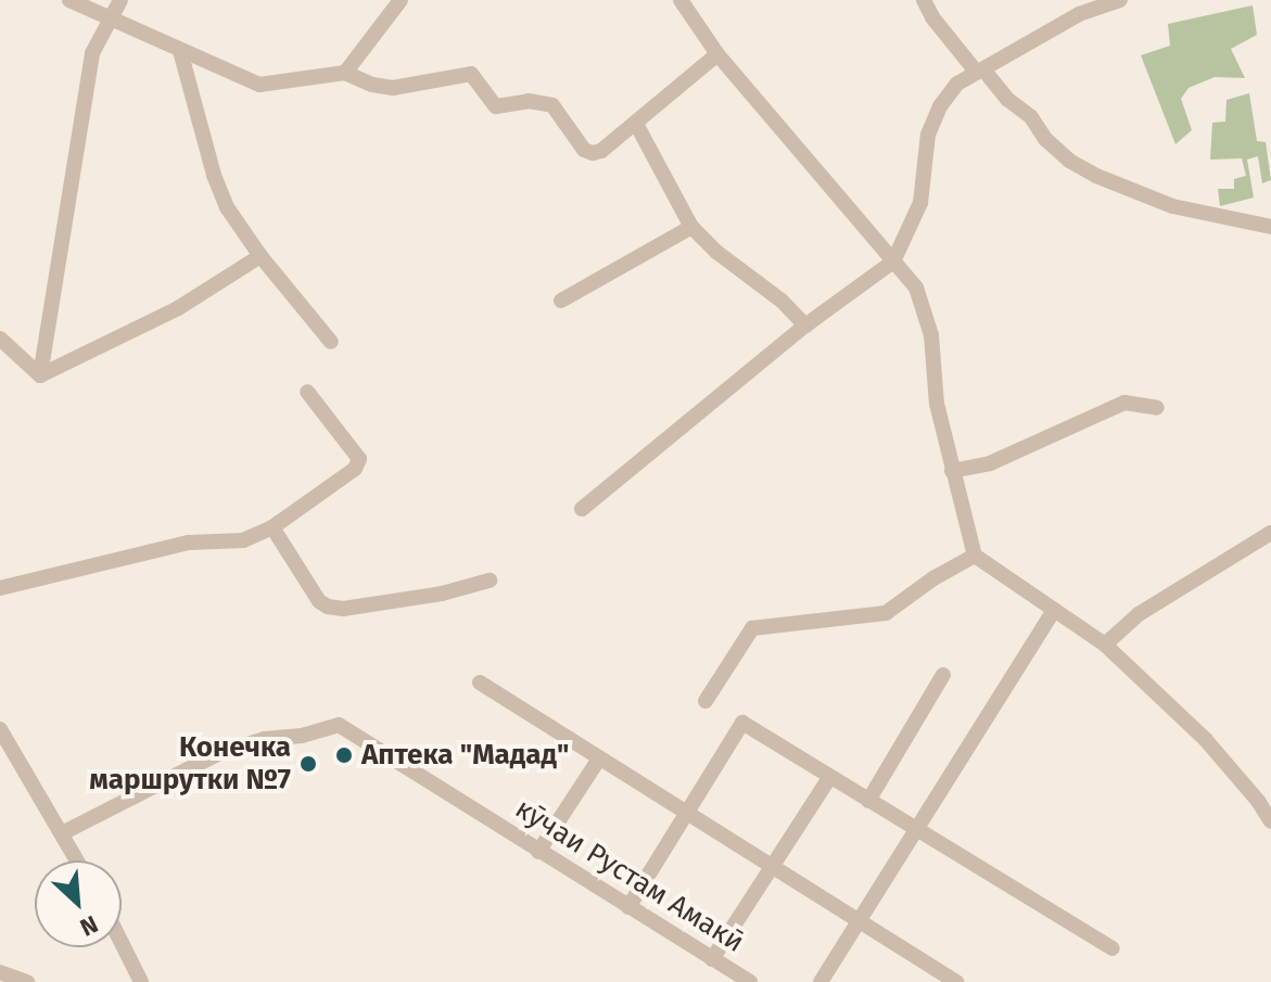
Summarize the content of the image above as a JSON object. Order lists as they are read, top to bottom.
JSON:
{
  "streets": {
    "street": ["кӯчаи Рустам Амакӣ"]
  },
  "places": ["Аптека \"Мадад\"", "Конечка маршрутки №7"],
  "north": "bottom right"
}
